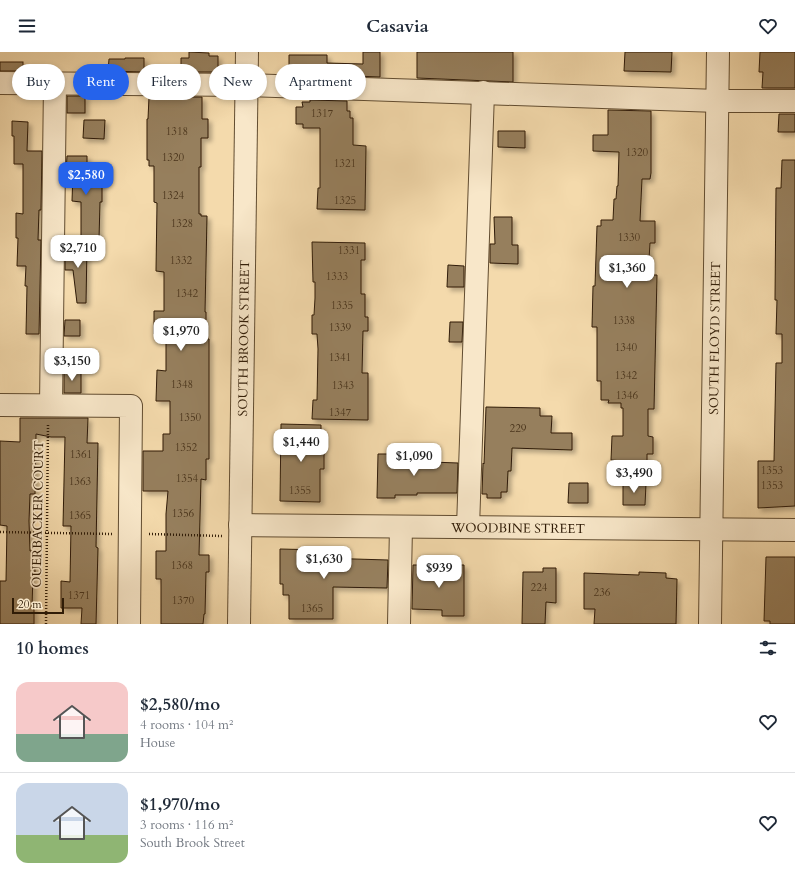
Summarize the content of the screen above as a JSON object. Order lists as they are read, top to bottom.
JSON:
{
  "streets": {
    "street": ["SOUTH BROOK STREET", "SOUTH FLOYD STREET", "WOODBINE STREET"],
    "path": ["OUERBACKER COURT"]
  },
  "crossings": [
    ["SOUTH BROOK STREET", "WOODBINE STREET"],
    ["SOUTH FLOYD STREET", "WOODBINE STREET"]
  ],
  "house_numbers": [
    "1317",
    "1318",
    "1320",
    "1320",
    "1321",
    "1324",
    "1325",
    "1328",
    "1330",
    "1331",
    "1332",
    "1333",
    "1342",
    "1335",
    "1338",
    "1339",
    "1340",
    "1341",
    "1342",
    "1348",
    "1343",
    "1346",
    "1347",
    "1350",
    "229",
    "1352",
    "1361",
    "1353",
    "1354",
    "1363",
    "1353",
    "1355",
    "1356",
    "1365",
    "1368",
    "224",
    "236",
    "1371",
    "1370",
    "1365"
  ],
  "scale_bar": "20 m",
  "page": {
    "header": "Casavia",
    "chip": [
      "Buy",
      "Rent",
      "Filters",
      "New",
      "Apartment"
    ],
    "price": [
      "$2,580",
      "$2,710",
      "$1,360",
      "$1,970",
      "$3,150",
      "$1,440",
      "$1,090",
      "$3,490",
      "$1,630",
      "$939"
    ],
    "scale": "20 m",
    "heading": "10 homes",
    "list": [
      {
        "name": "$2,580/mo",
        "note": "4 rooms · 104 m² · House"
      },
      {
        "name": "$1,970/mo",
        "note": "3 rooms · 116 m² · South Brook Street"
      }
    ]
  }
}
